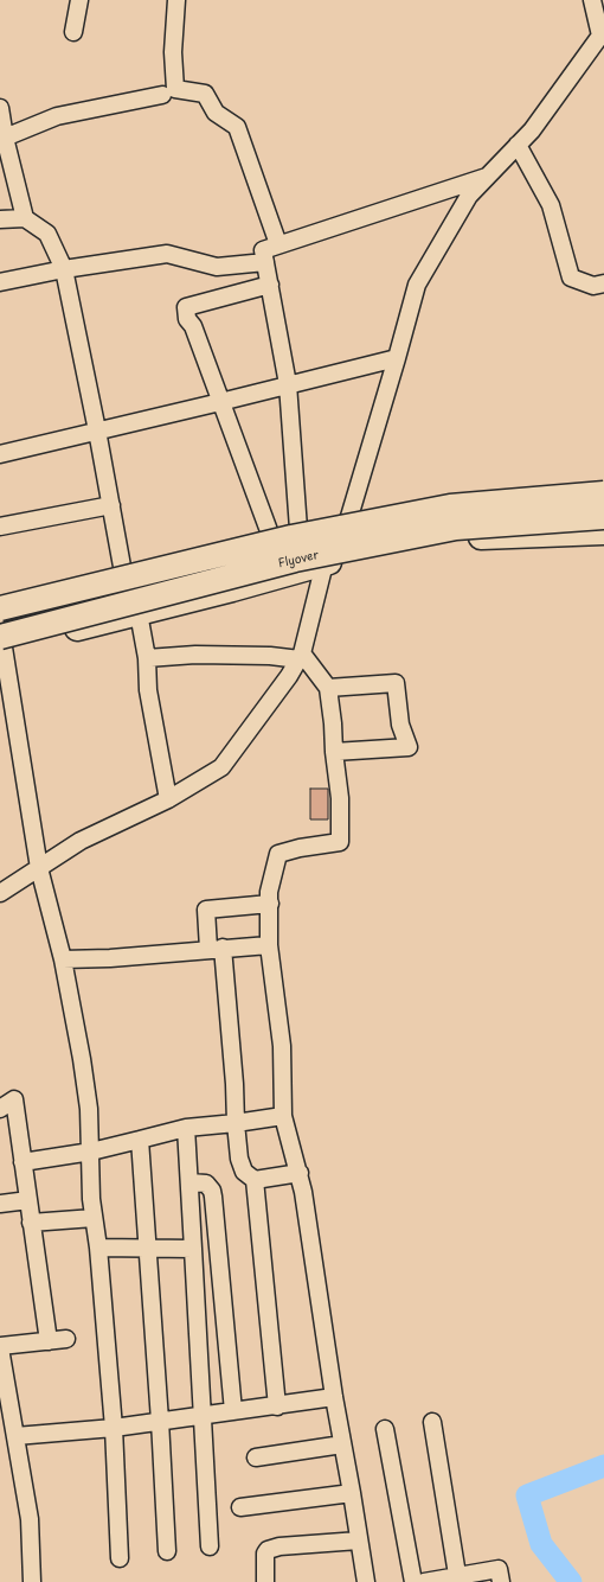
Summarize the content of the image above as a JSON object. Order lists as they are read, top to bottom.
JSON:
{
  "streets": {
    "highway": ["Flyover"]
  }
}
